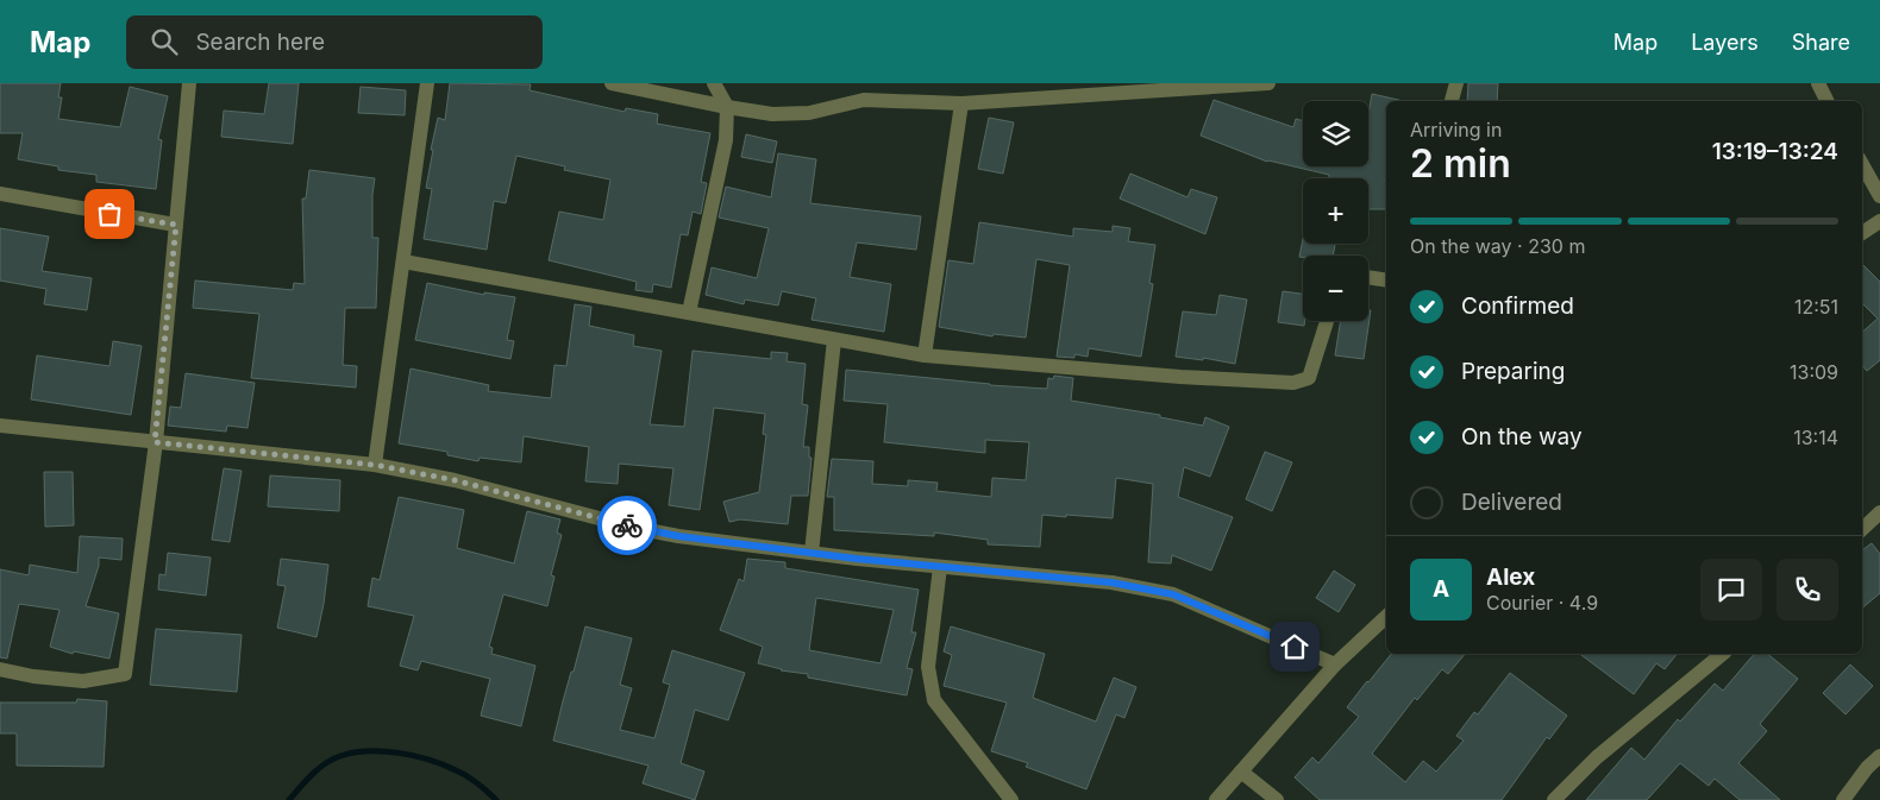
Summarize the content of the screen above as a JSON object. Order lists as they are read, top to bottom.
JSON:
{
  "page": {
    "header": "Map",
    "search": "Search here",
    "nav": ["Map", "Layers", "Share"],
    "map_buttons": ["+", "−"],
    "heading": ["2 min", "Arriving in", "13:19–13:24"],
    "panel": ["Alex", "Courier · 4.9"],
    "bar": "On the way · 230 m",
    "list": [
      ["Confirmed", "12:51"],
      ["Preparing", "13:09"],
      ["On the way", "13:14"],
      "Delivered"
    ],
    "round": "A"
  }
}
